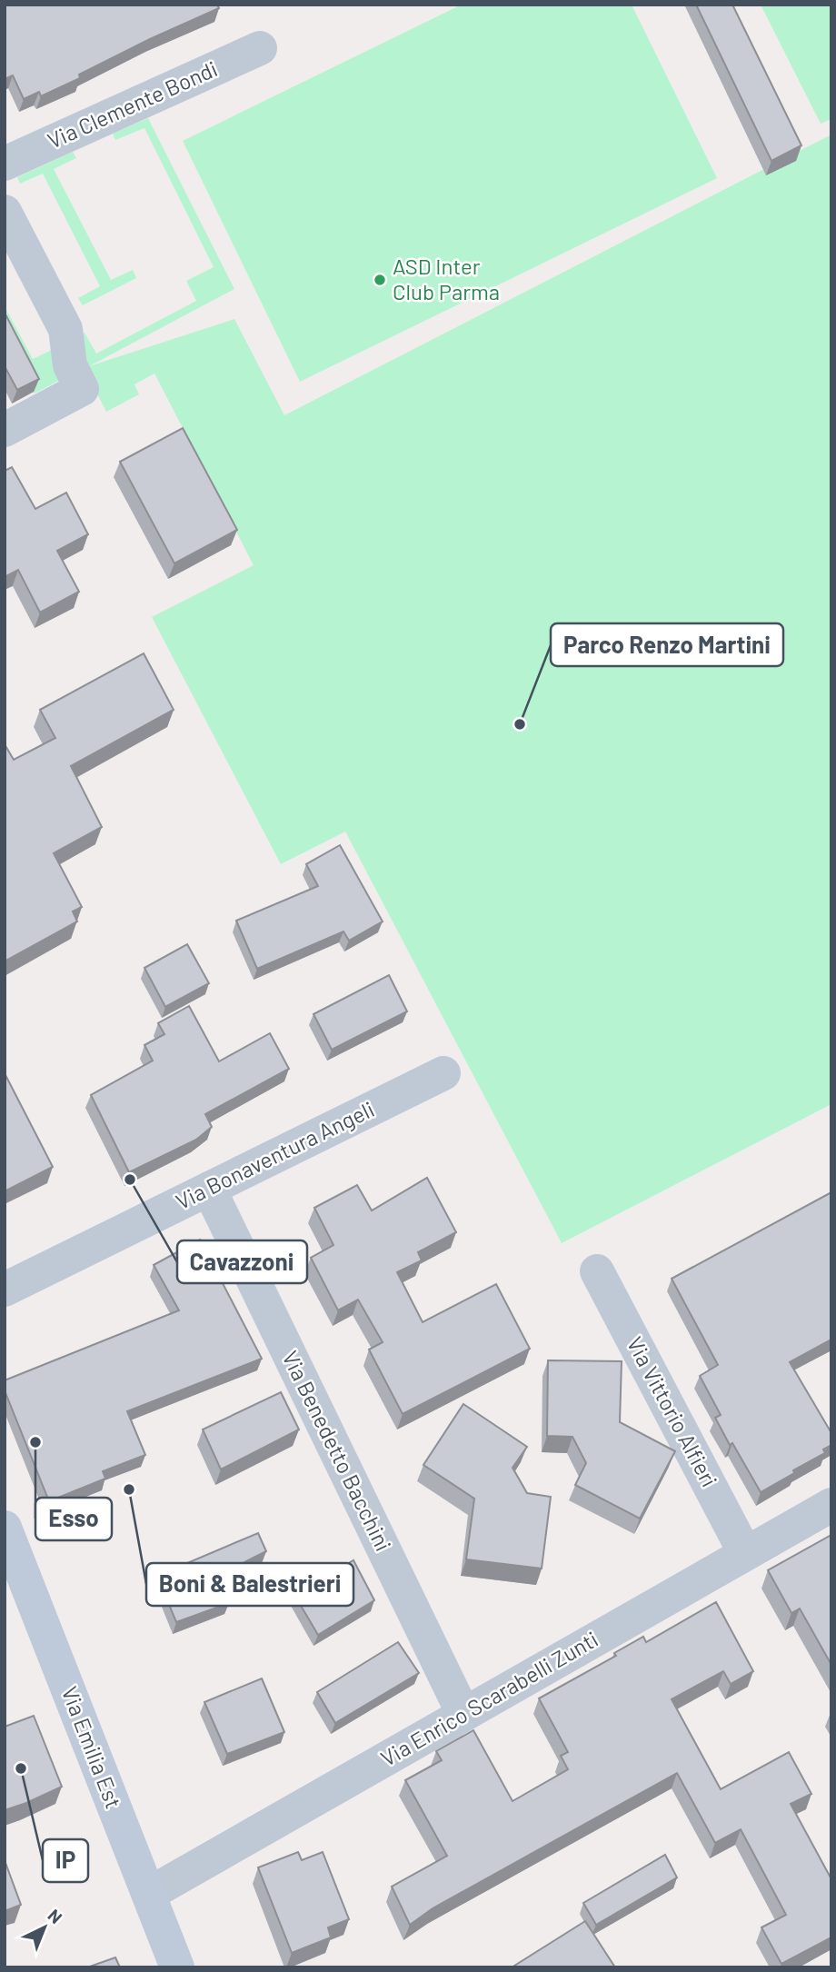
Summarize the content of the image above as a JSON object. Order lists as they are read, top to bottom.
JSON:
{
  "streets": {
    "main road": ["Via Emilia Est"],
    "street": [
      "Via Clemente Bondi",
      "Via Bonaventura Angeli",
      "Via Vittorio Alfieri",
      "Via Benedetto Bacchini",
      "Via Enrico Scarabelli Zunti"
    ]
  },
  "crossings": [
    ["Via Bonaventura Angeli", "Via Benedetto Bacchini"],
    ["Via Vittorio Alfieri", "Via Enrico Scarabelli Zunti"],
    ["Via Benedetto Bacchini", "Via Enrico Scarabelli Zunti"],
    ["Via Enrico Scarabelli Zunti", "Via Emilia Est"]
  ],
  "places": [
    "ASD Inter Club Parma",
    "Parco Renzo Martini",
    "Cavazzoni",
    "Esso",
    "Boni & Balestrieri",
    "IP"
  ],
  "north": "top right"
}
